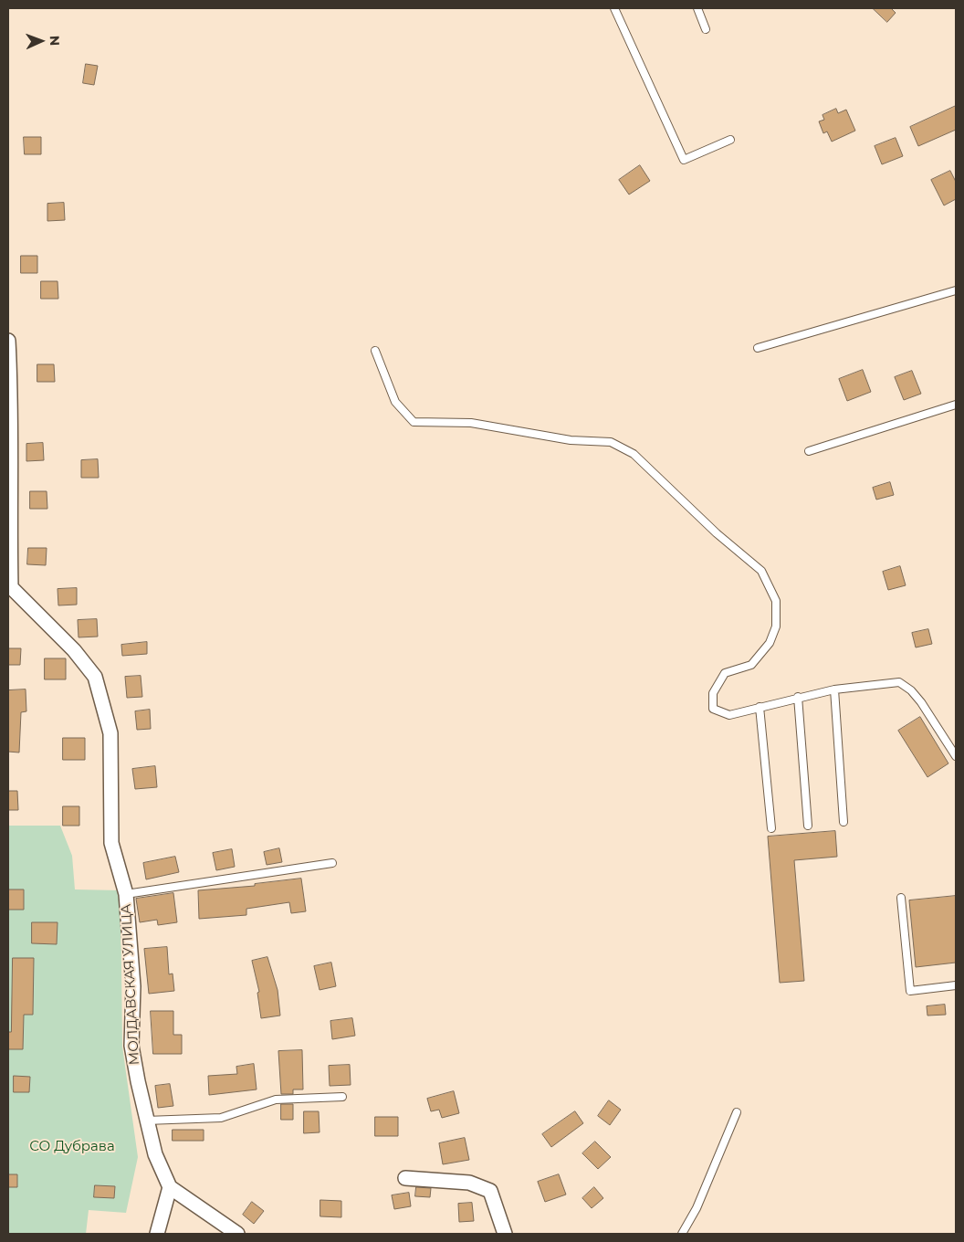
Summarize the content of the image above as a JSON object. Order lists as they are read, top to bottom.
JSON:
{
  "streets": {
    "street": ["МОЛДАВСКАЯ УЛИЦА"]
  },
  "parks": ["СО Дубрава"],
  "north": "right"
}
